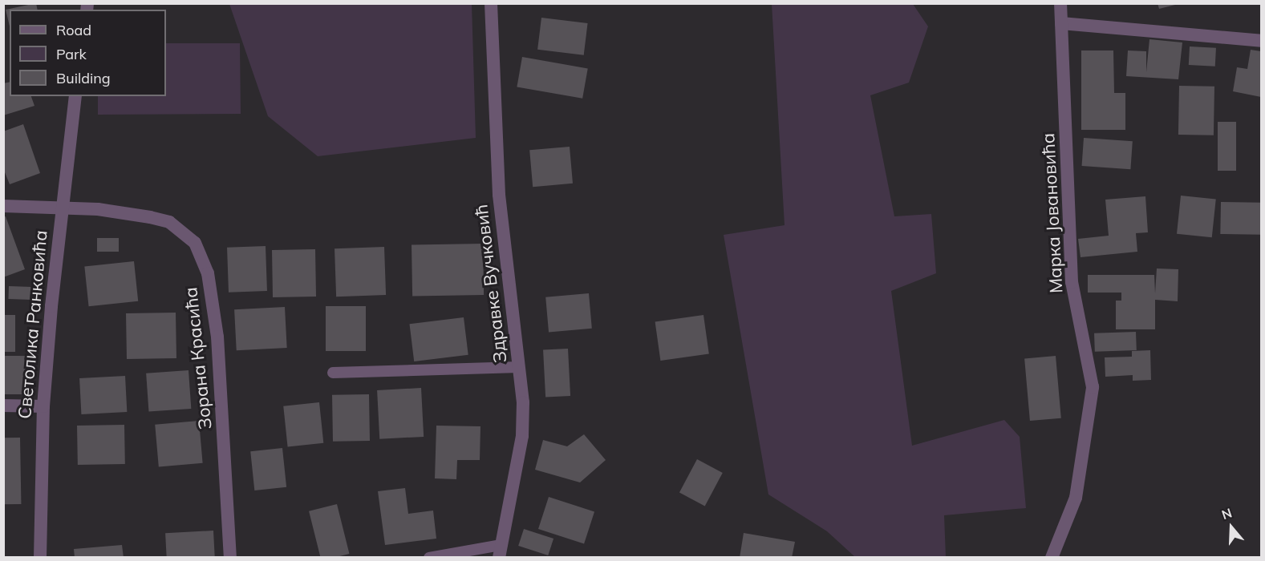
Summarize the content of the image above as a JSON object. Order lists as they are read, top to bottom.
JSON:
{
  "streets": {
    "street": [
      "Марка Јовановића",
      "Здравке Вучковић",
      "Светолика Ранковића",
      "Зорана Красића"
    ]
  },
  "crossings": [
    ["Светолика Ранковића", "Зорана Красића"]
  ],
  "legend": ["Road", "Park", "Building"],
  "north": "top"
}
